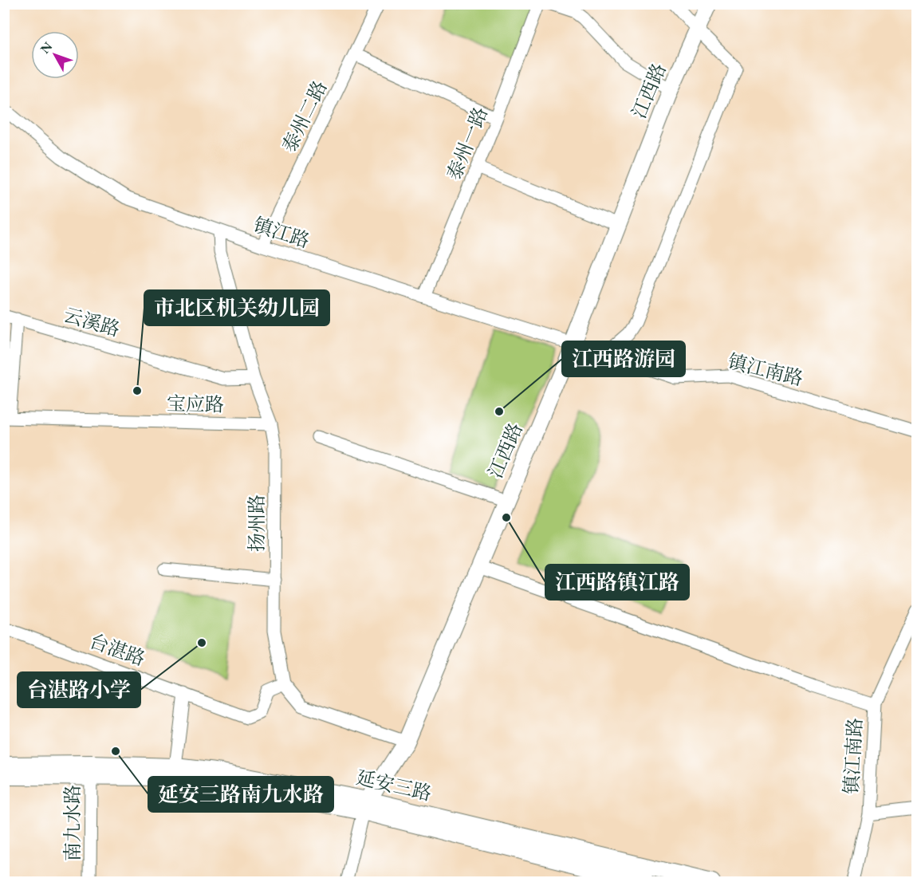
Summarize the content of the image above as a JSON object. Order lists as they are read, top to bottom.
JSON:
{
  "streets": {
    "main road": ["江西路", "延安三路"],
    "street": [
      "泰州二路",
      "泰州一路",
      "镇江路",
      "云溪路",
      "镇江南路",
      "宝应路",
      "扬州路",
      "台湛路",
      "南九水路"
    ]
  },
  "crossings": [
    ["江西路", "镇江路"],
    ["江西路", "镇江南路"],
    ["江西路", "扬州路"],
    ["江西路", "延安三路"],
    ["泰州二路", "镇江路"],
    ["泰州一路", "镇江路"],
    ["镇江路", "镇江南路"],
    ["镇江路", "扬州路"],
    ["云溪路", "扬州路"],
    ["宝应路", "扬州路"],
    ["扬州路", "台湛路"],
    ["延安三路", "南九水路"]
  ],
  "places": [
    "市北区机关幼儿园",
    "江西路游园",
    "江西路镇江路",
    "台湛路小学",
    "延安三路南九水路"
  ],
  "north": "top left"
}
